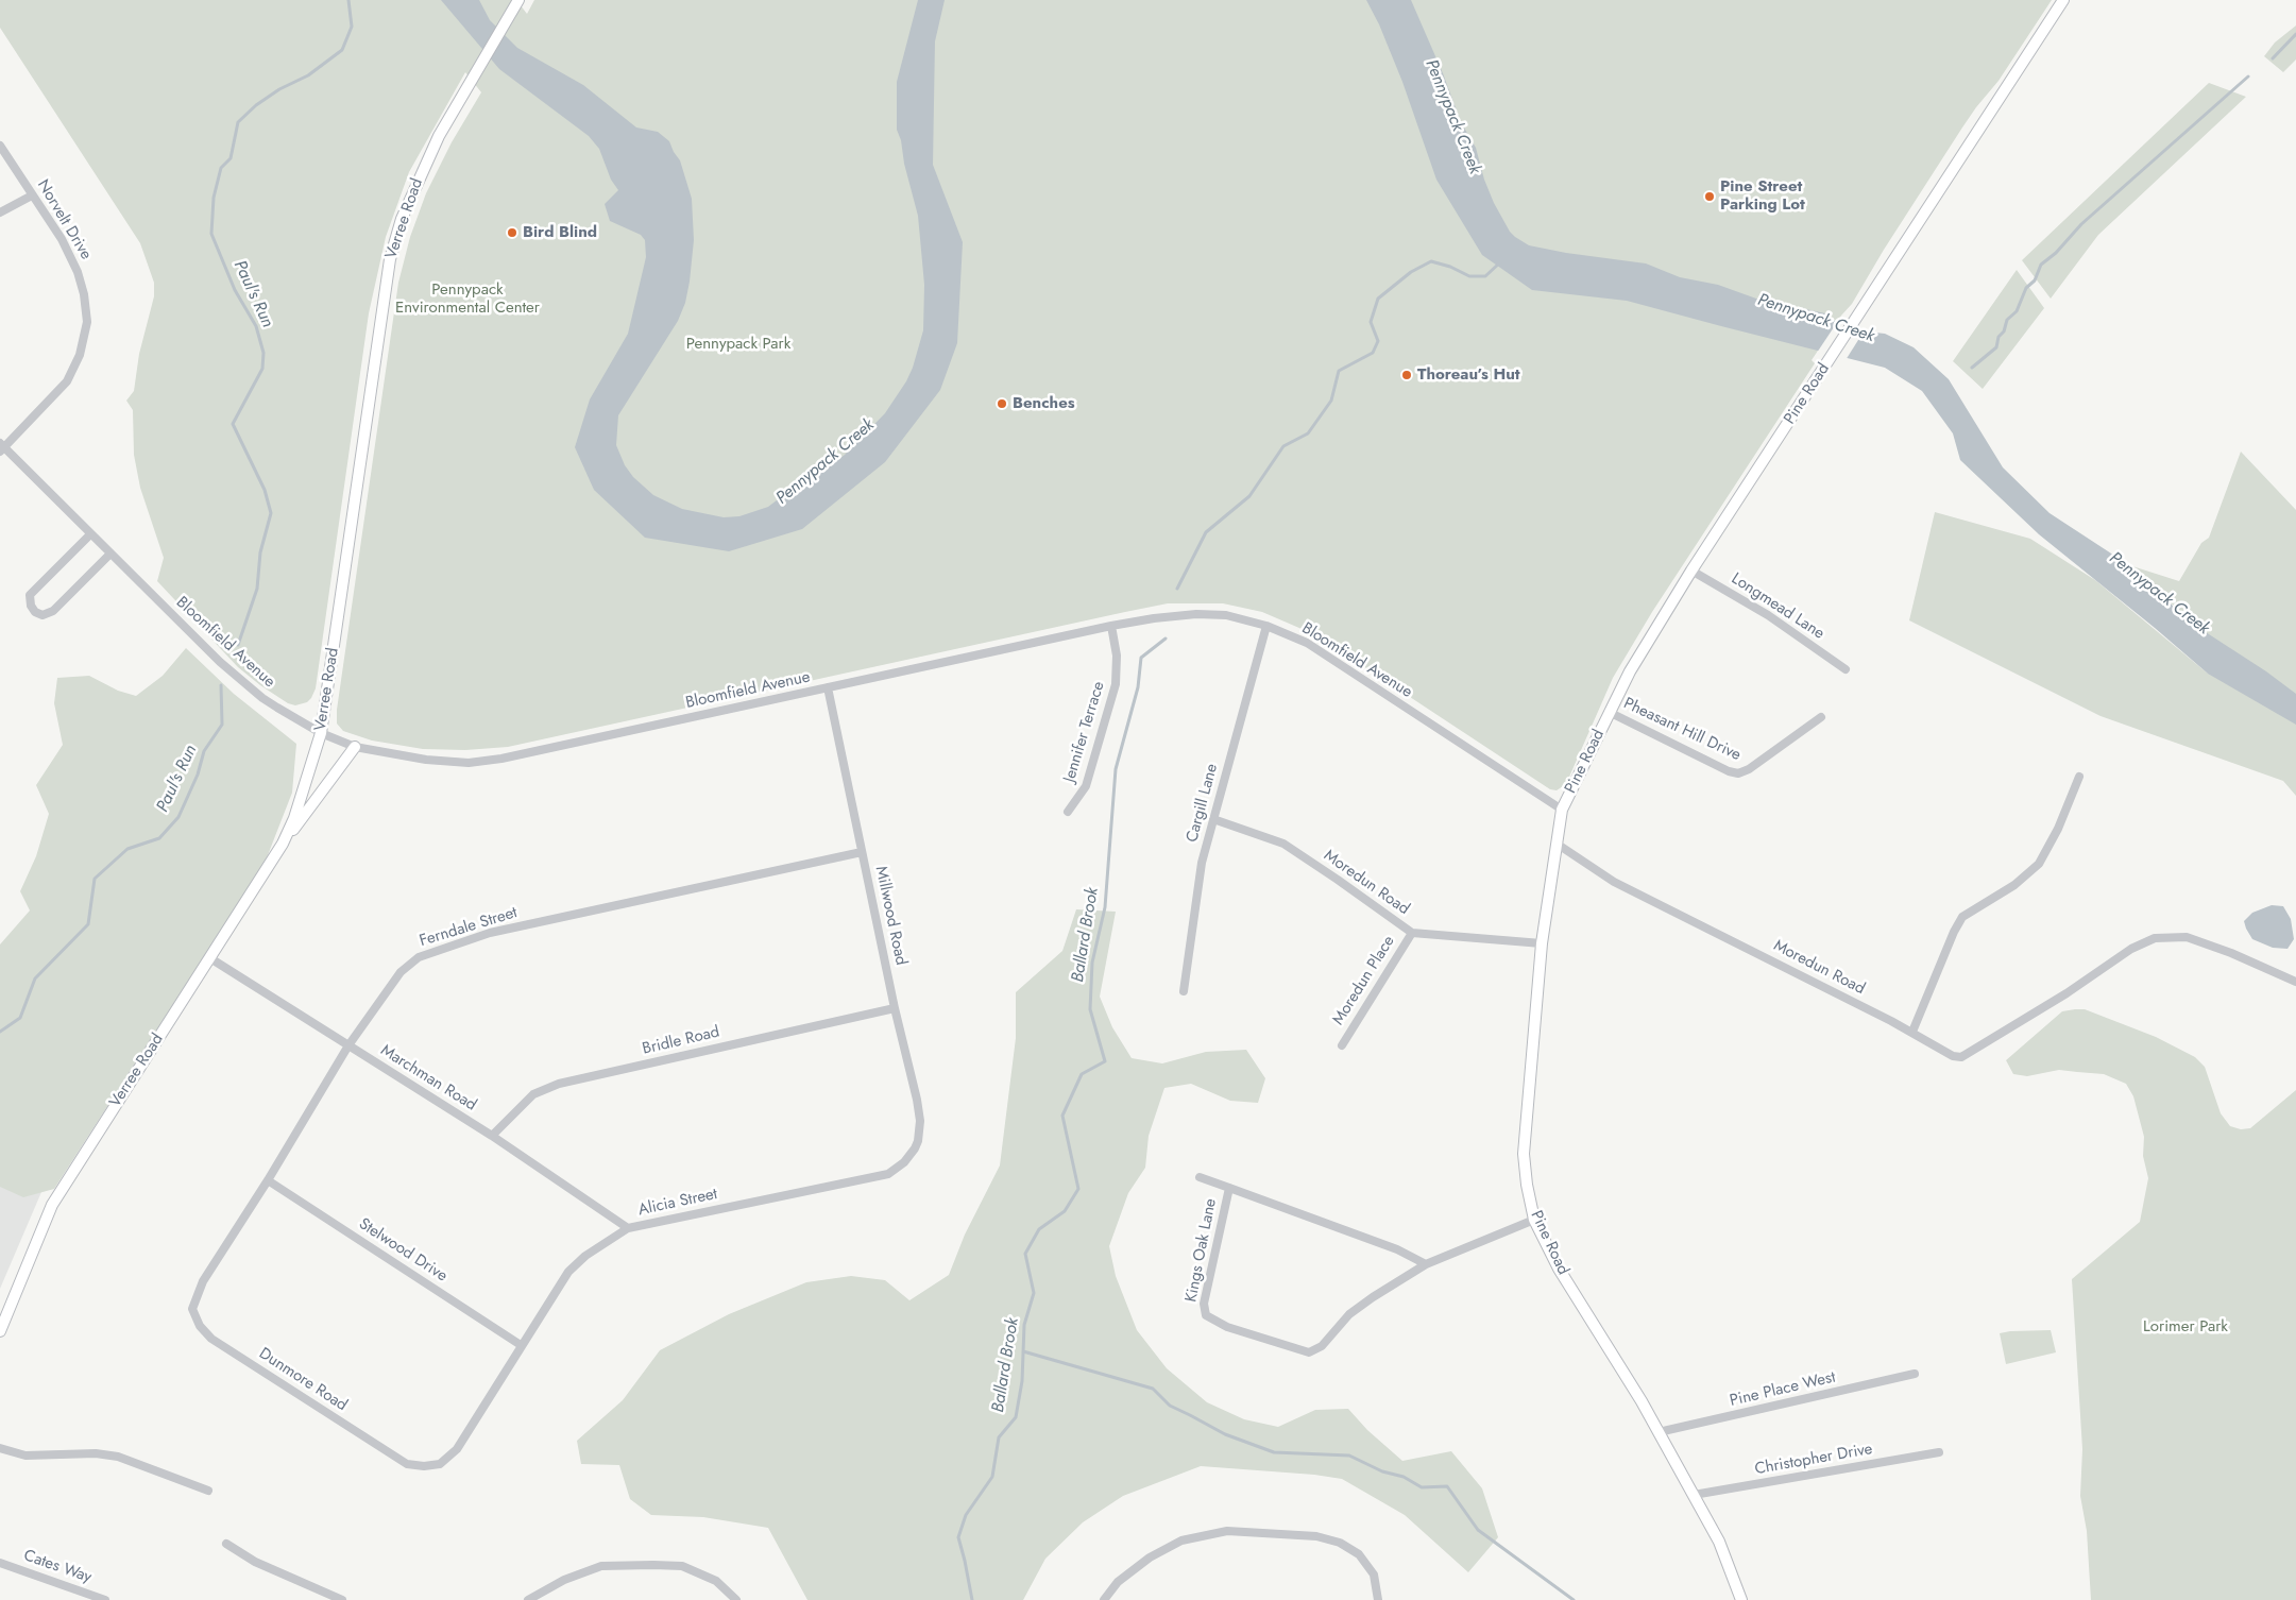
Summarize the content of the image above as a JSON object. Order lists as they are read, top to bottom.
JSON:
{
  "streets": {
    "street": [
      "Verree Road",
      "Norvelt Drive",
      "Pine Road",
      "Longmead Lane",
      "Bloomfield Avenue",
      "Pheasant Hill Drive",
      "Jennifer Terrace",
      "Cargill Lane",
      "Moredun Road",
      "Millwood Road",
      "Ferndale Street",
      "Moredun Place",
      "Bridle Road",
      "Marchman Road",
      "Alicia Street",
      "Stelwood Drive",
      "Kings Oak Lane",
      "Dunmore Road",
      "Pine Place West",
      "Christopher Drive",
      "Cates Way"
    ]
  },
  "crossings": [
    ["Verree Road", "Bloomfield Avenue"],
    ["Verree Road", "Marchman Road"],
    ["Norvelt Drive", "Bloomfield Avenue"],
    ["Pine Road", "Longmead Lane"],
    ["Pine Road", "Bloomfield Avenue"],
    ["Pine Road", "Pheasant Hill Drive"],
    ["Pine Road", "Moredun Road"],
    ["Pine Road", "Kings Oak Lane"],
    ["Pine Road", "Pine Place West"],
    ["Pine Road", "Christopher Drive"],
    ["Bloomfield Avenue", "Jennifer Terrace"],
    ["Bloomfield Avenue", "Cargill Lane"],
    ["Bloomfield Avenue", "Millwood Road"],
    ["Cargill Lane", "Moredun Road"],
    ["Moredun Road", "Moredun Place"],
    ["Millwood Road", "Ferndale Street"],
    ["Millwood Road", "Bridle Road"],
    ["Millwood Road", "Alicia Street"],
    ["Ferndale Street", "Marchman Road"],
    ["Ferndale Street", "Stelwood Drive"],
    ["Ferndale Street", "Dunmore Road"],
    ["Bridle Road", "Marchman Road"],
    ["Marchman Road", "Alicia Street"],
    ["Alicia Street", "Stelwood Drive"],
    ["Alicia Street", "Dunmore Road"]
  ],
  "water": ["Pennypack Creek", "Paul's Run", "Ballard Brook"],
  "parks": ["Pennypack Environmental Center", "Pennypack Park", "Lorimer Park"],
  "places": [
    "Pine Street Parking Lot",
    "Bird Blind",
    "Thoreau’s Hut",
    "Benches"
  ]
}
